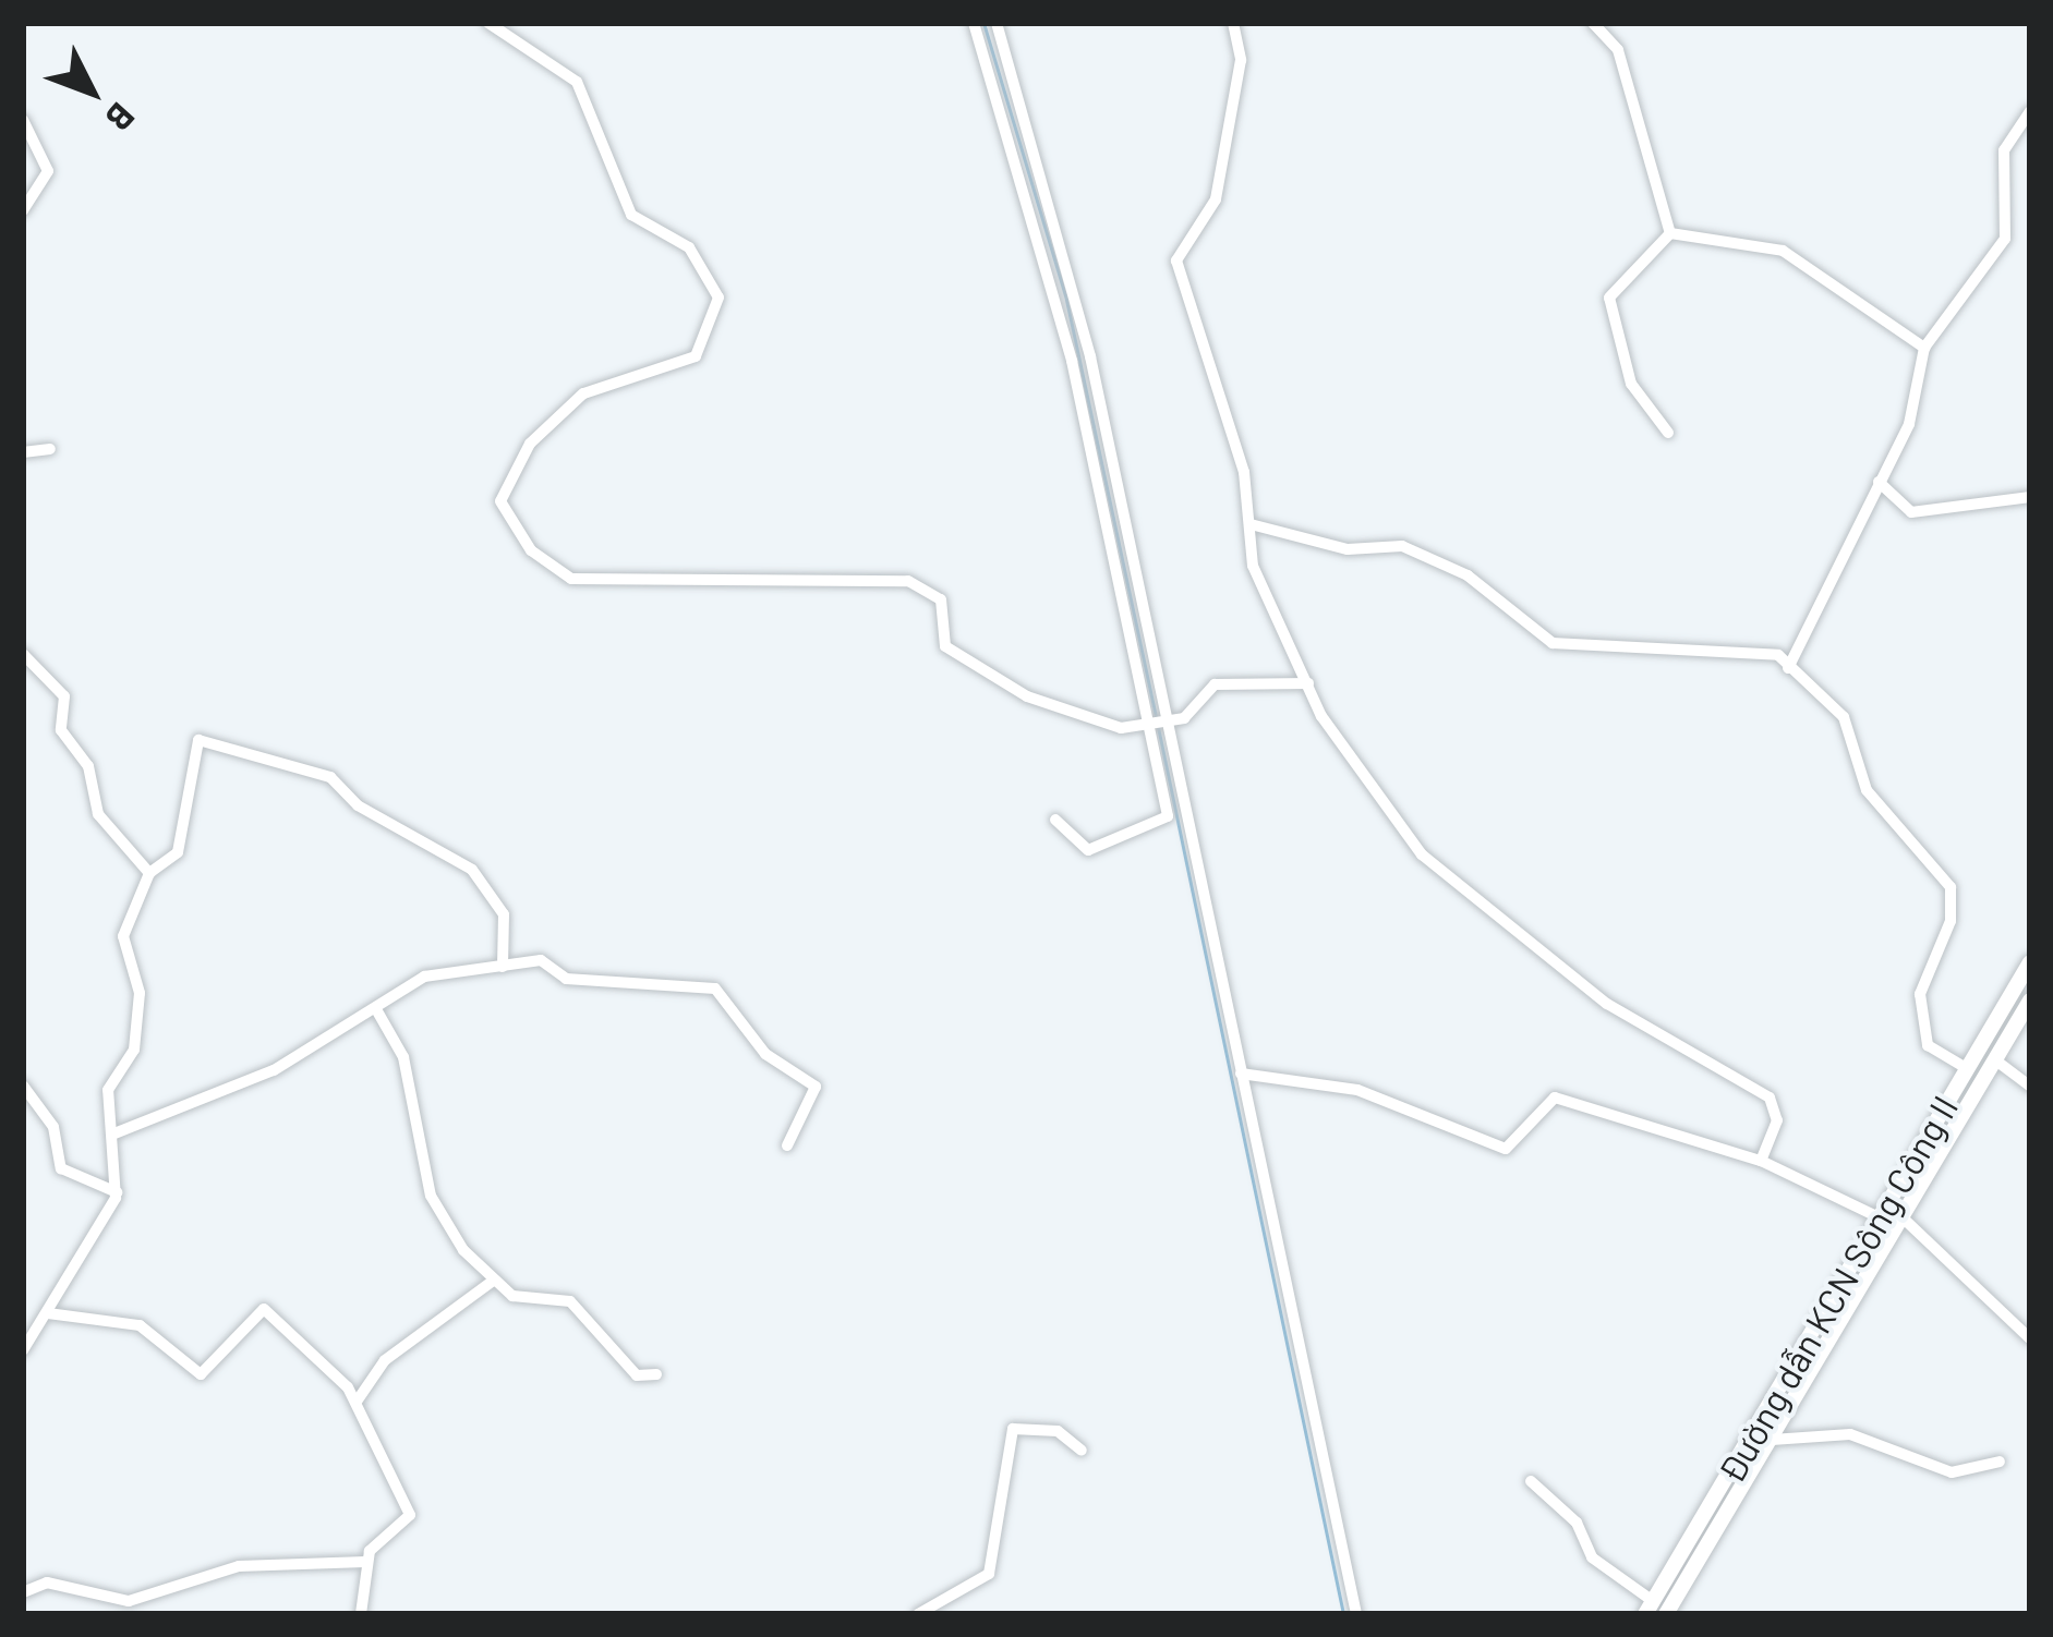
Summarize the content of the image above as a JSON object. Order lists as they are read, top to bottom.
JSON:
{
  "streets": {
    "street": ["Đường dẫn KCN Sông Công II"]
  },
  "north": "bottom right"
}
